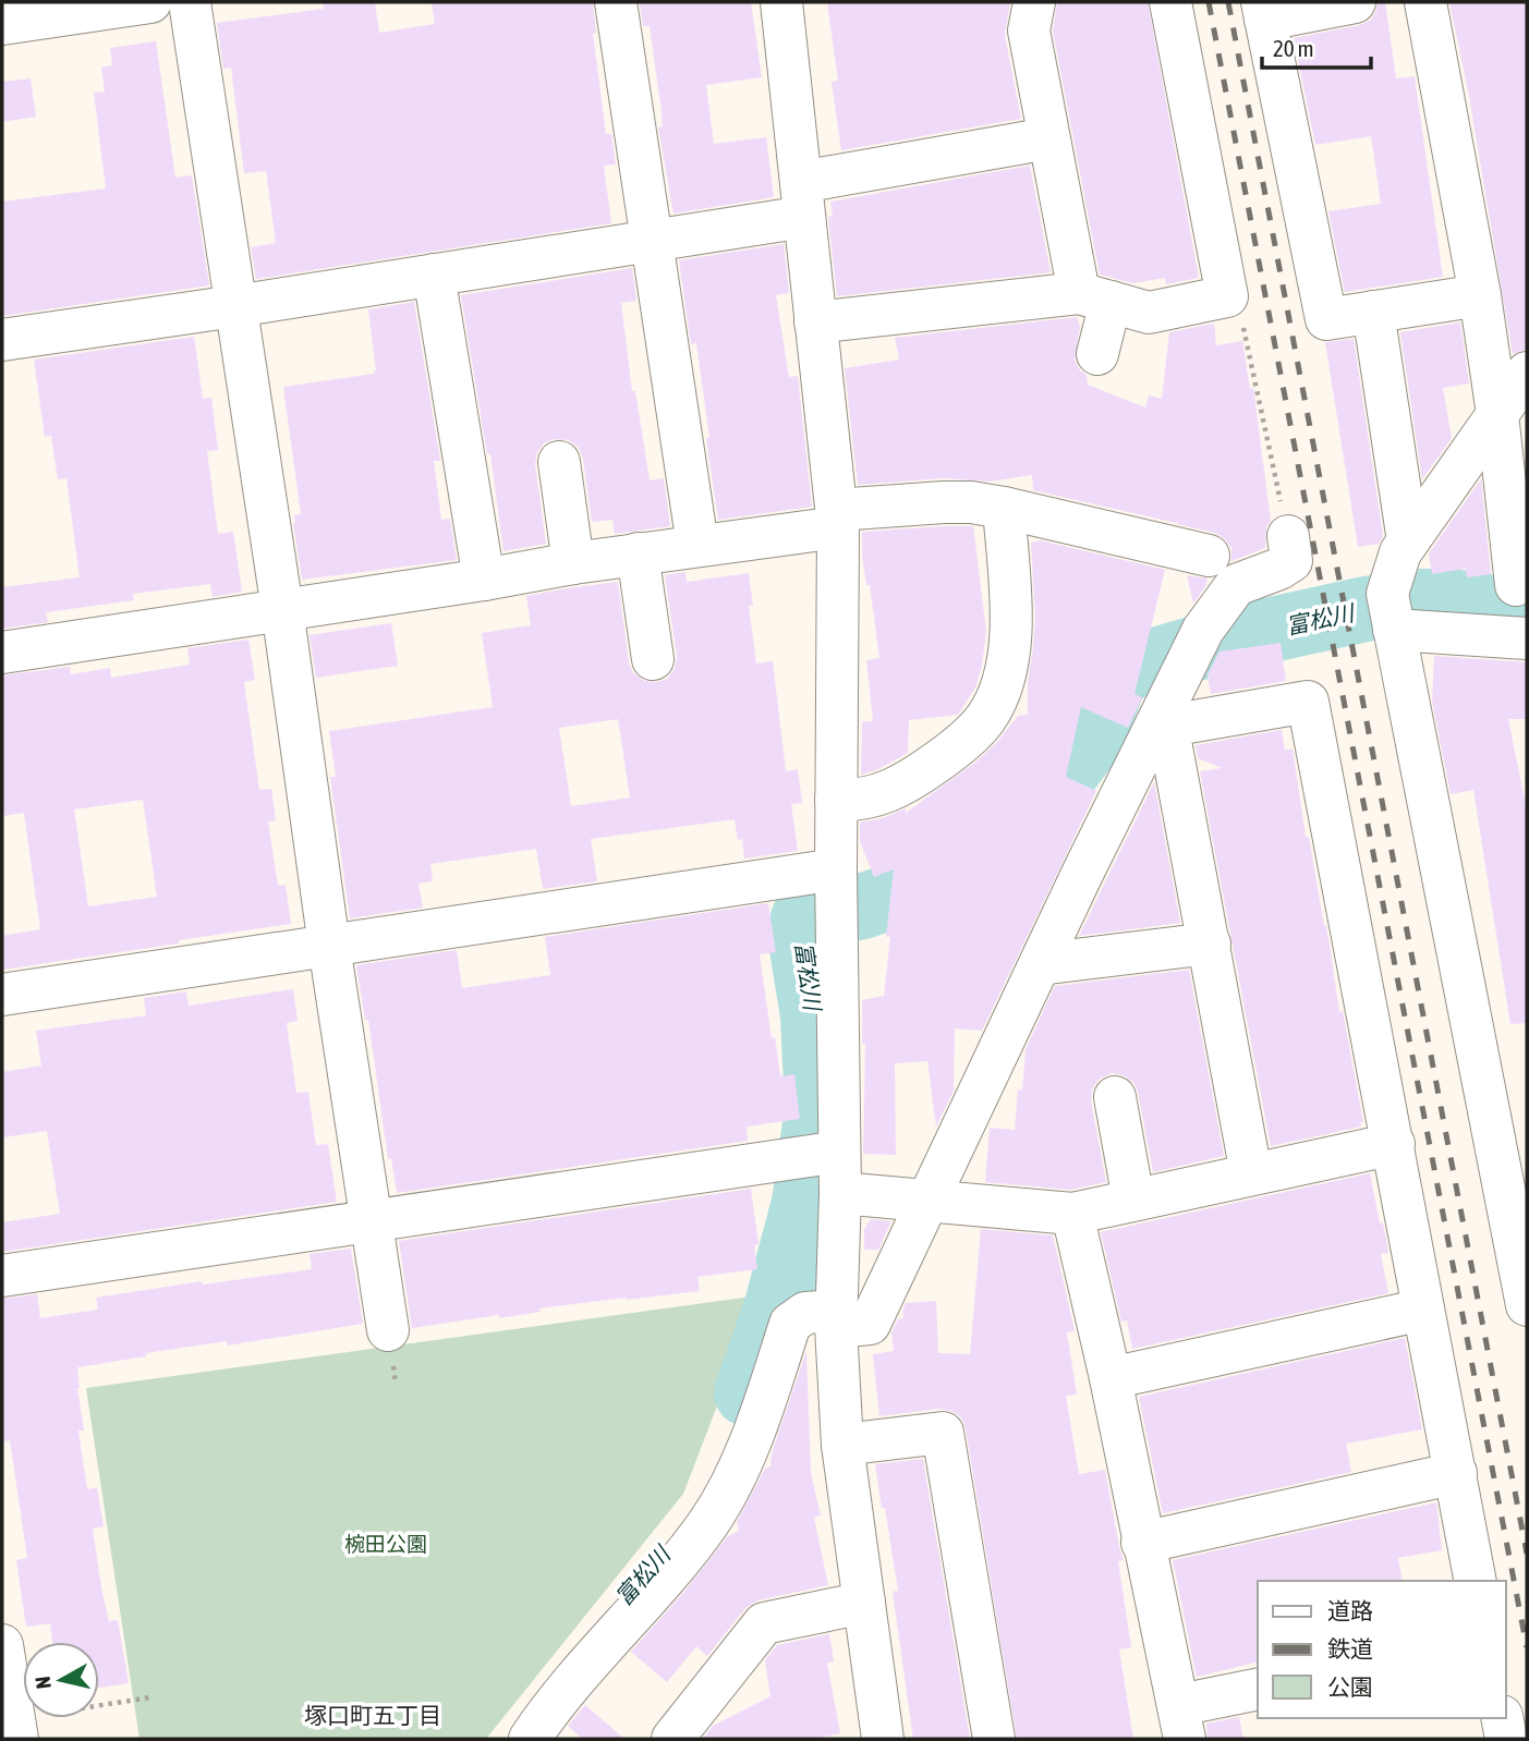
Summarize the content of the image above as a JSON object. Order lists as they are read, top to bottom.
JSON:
{
  "districts": ["塚口町五丁目"],
  "water": ["富松川"],
  "parks": ["椀田公園"],
  "legend": ["道路", "鉄道", "公園"],
  "scale_bar": "20 m",
  "north": "left"
}
